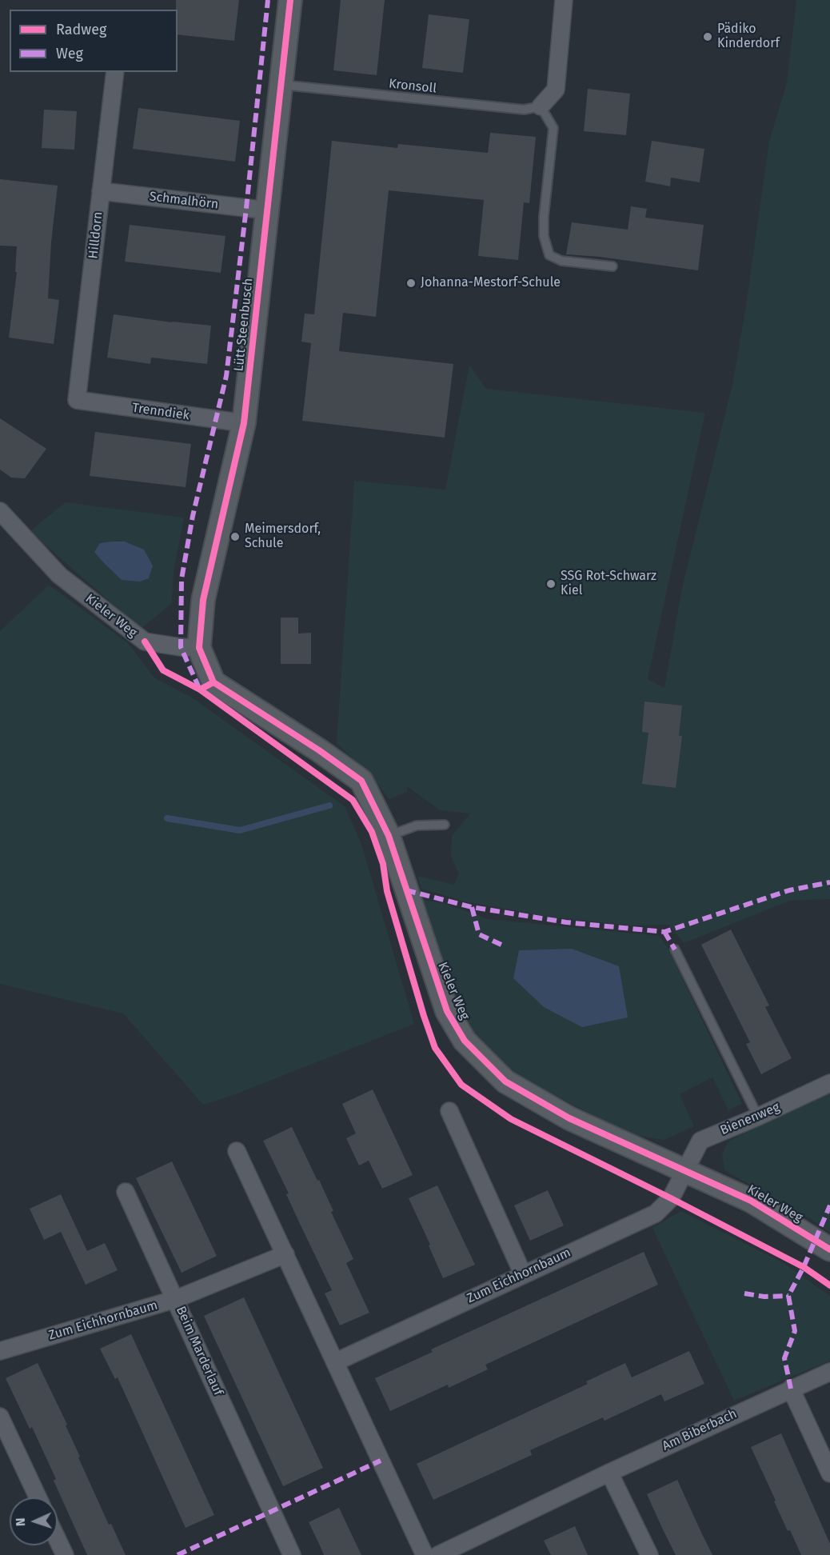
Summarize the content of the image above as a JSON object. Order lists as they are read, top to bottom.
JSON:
{
  "streets": {
    "street": [
      "Schmalhörn",
      "Hilldorn",
      "Lütt Steenbusch",
      "Trenndiek",
      "Kieler Weg",
      "Bienenweg",
      "Zum Eichhornbaum",
      "Beim Marderlauf",
      "Am Biberbach"
    ],
    "lane": ["Kronsoll"]
  },
  "crossings": [
    ["Kronsoll", "Lütt Steenbusch"],
    ["Schmalhörn", "Hilldorn"],
    ["Schmalhörn", "Lütt Steenbusch"],
    ["Hilldorn", "Trenndiek"],
    ["Lütt Steenbusch", "Trenndiek"],
    ["Lütt Steenbusch", "Kieler Weg"],
    ["Kieler Weg", "Bienenweg"],
    ["Kieler Weg", "Zum Eichhornbaum"],
    ["Bienenweg", "Zum Eichhornbaum"],
    ["Zum Eichhornbaum", "Beim Marderlauf"]
  ],
  "places": [
    "Pädiko Kinderdorf",
    "Johanna-Mestorf-Schule",
    "Meimersdorf, Schule",
    "SSG Rot-Schwarz Kiel"
  ],
  "legend": ["Radweg", "Weg"],
  "north": "left"
}
